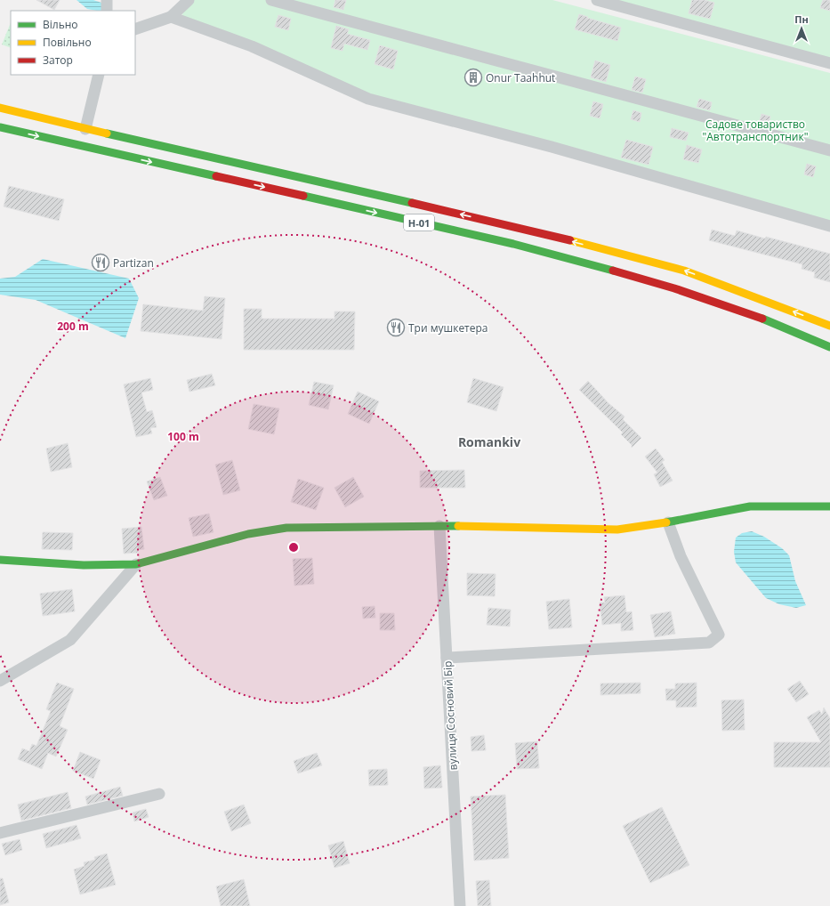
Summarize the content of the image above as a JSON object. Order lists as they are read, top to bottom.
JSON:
{
  "streets": {
    "main road": ["Н-01"],
    "street": ["вулиця Сосновий Бір"]
  },
  "districts": ["Romankiv"],
  "parks": ["Садове товариство \"Автотранспортник\""],
  "places": {
    "building": ["Onur Taahhut"],
    "restaurant": ["Partizan", "Три мушкетера"]
  },
  "legend": ["Вільно", "Повільно", "Затор"],
  "north": "top",
  "rings": ["200 m", "100 m"]
}
